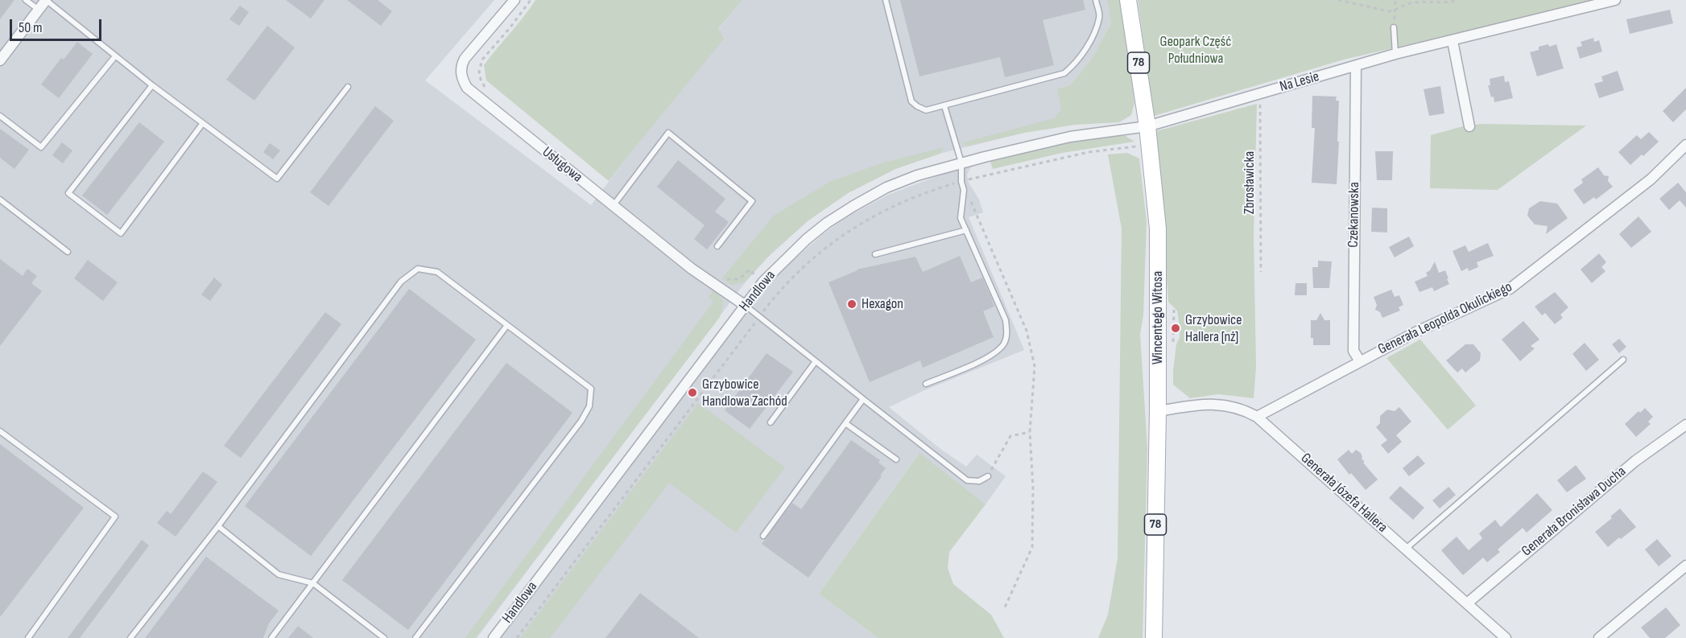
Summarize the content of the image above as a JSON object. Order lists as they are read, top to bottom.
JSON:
{
  "streets": {
    "main road": ["78", "Wincentego Witosa"],
    "street": [
      "Na Lesie",
      "Usługowa",
      "Czekanowska",
      "Handlowa",
      "Generała Leopolda Okulickiego",
      "Generała Józefa Hallera",
      "Generała Bronisława Ducha"
    ],
    "path": ["Zbrosławicka"]
  },
  "crossings": [
    ["Na Lesie", "Zbrosławicka"],
    ["Na Lesie", "Czekanowska"],
    ["Na Lesie", "Handlowa"],
    ["Na Lesie", "Wincentego Witosa"],
    ["Usługowa", "Handlowa"],
    ["Czekanowska", "Generała Leopolda Okulickiego"],
    ["Handlowa", "Wincentego Witosa"],
    ["Wincentego Witosa", "Generała Józefa Hallera"],
    ["Generała Leopolda Okulickiego", "Generała Józefa Hallera"],
    ["Generała Józefa Hallera", "Generała Bronisława Ducha"]
  ],
  "parks": ["Geopark Część Południowa"],
  "places": ["Hexagon", "Grzybowice Hallera [nż]", "Grzybowice Handlowa Zachód"],
  "scale_bar": "50 m"
}
